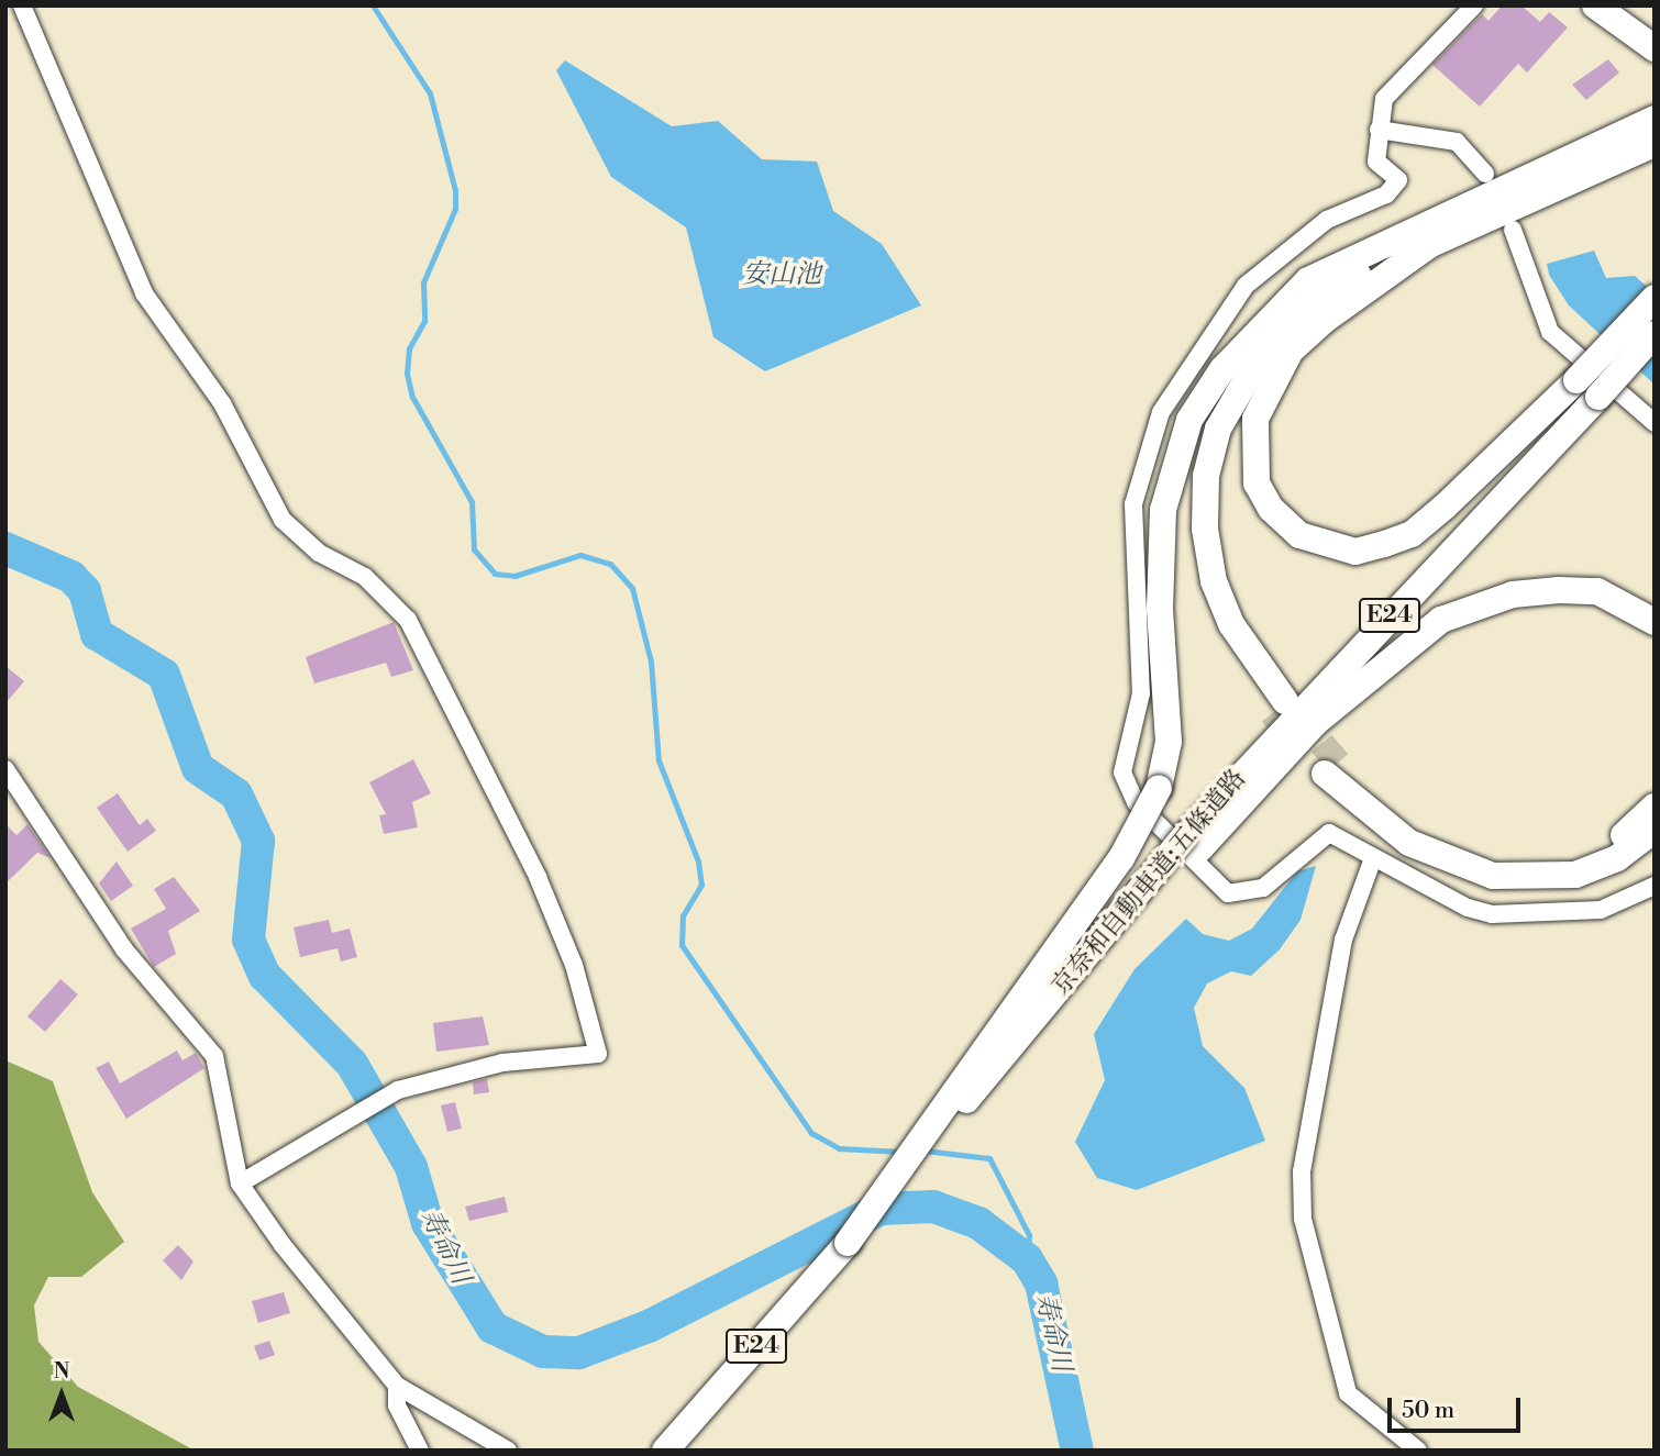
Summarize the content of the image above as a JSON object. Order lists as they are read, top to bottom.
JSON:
{
  "streets": {
    "highway": ["E24", "京奈和自動車道;五條道路"]
  },
  "water": ["安山池", "寿命川"],
  "scale_bar": "50 m",
  "north": "top"
}
